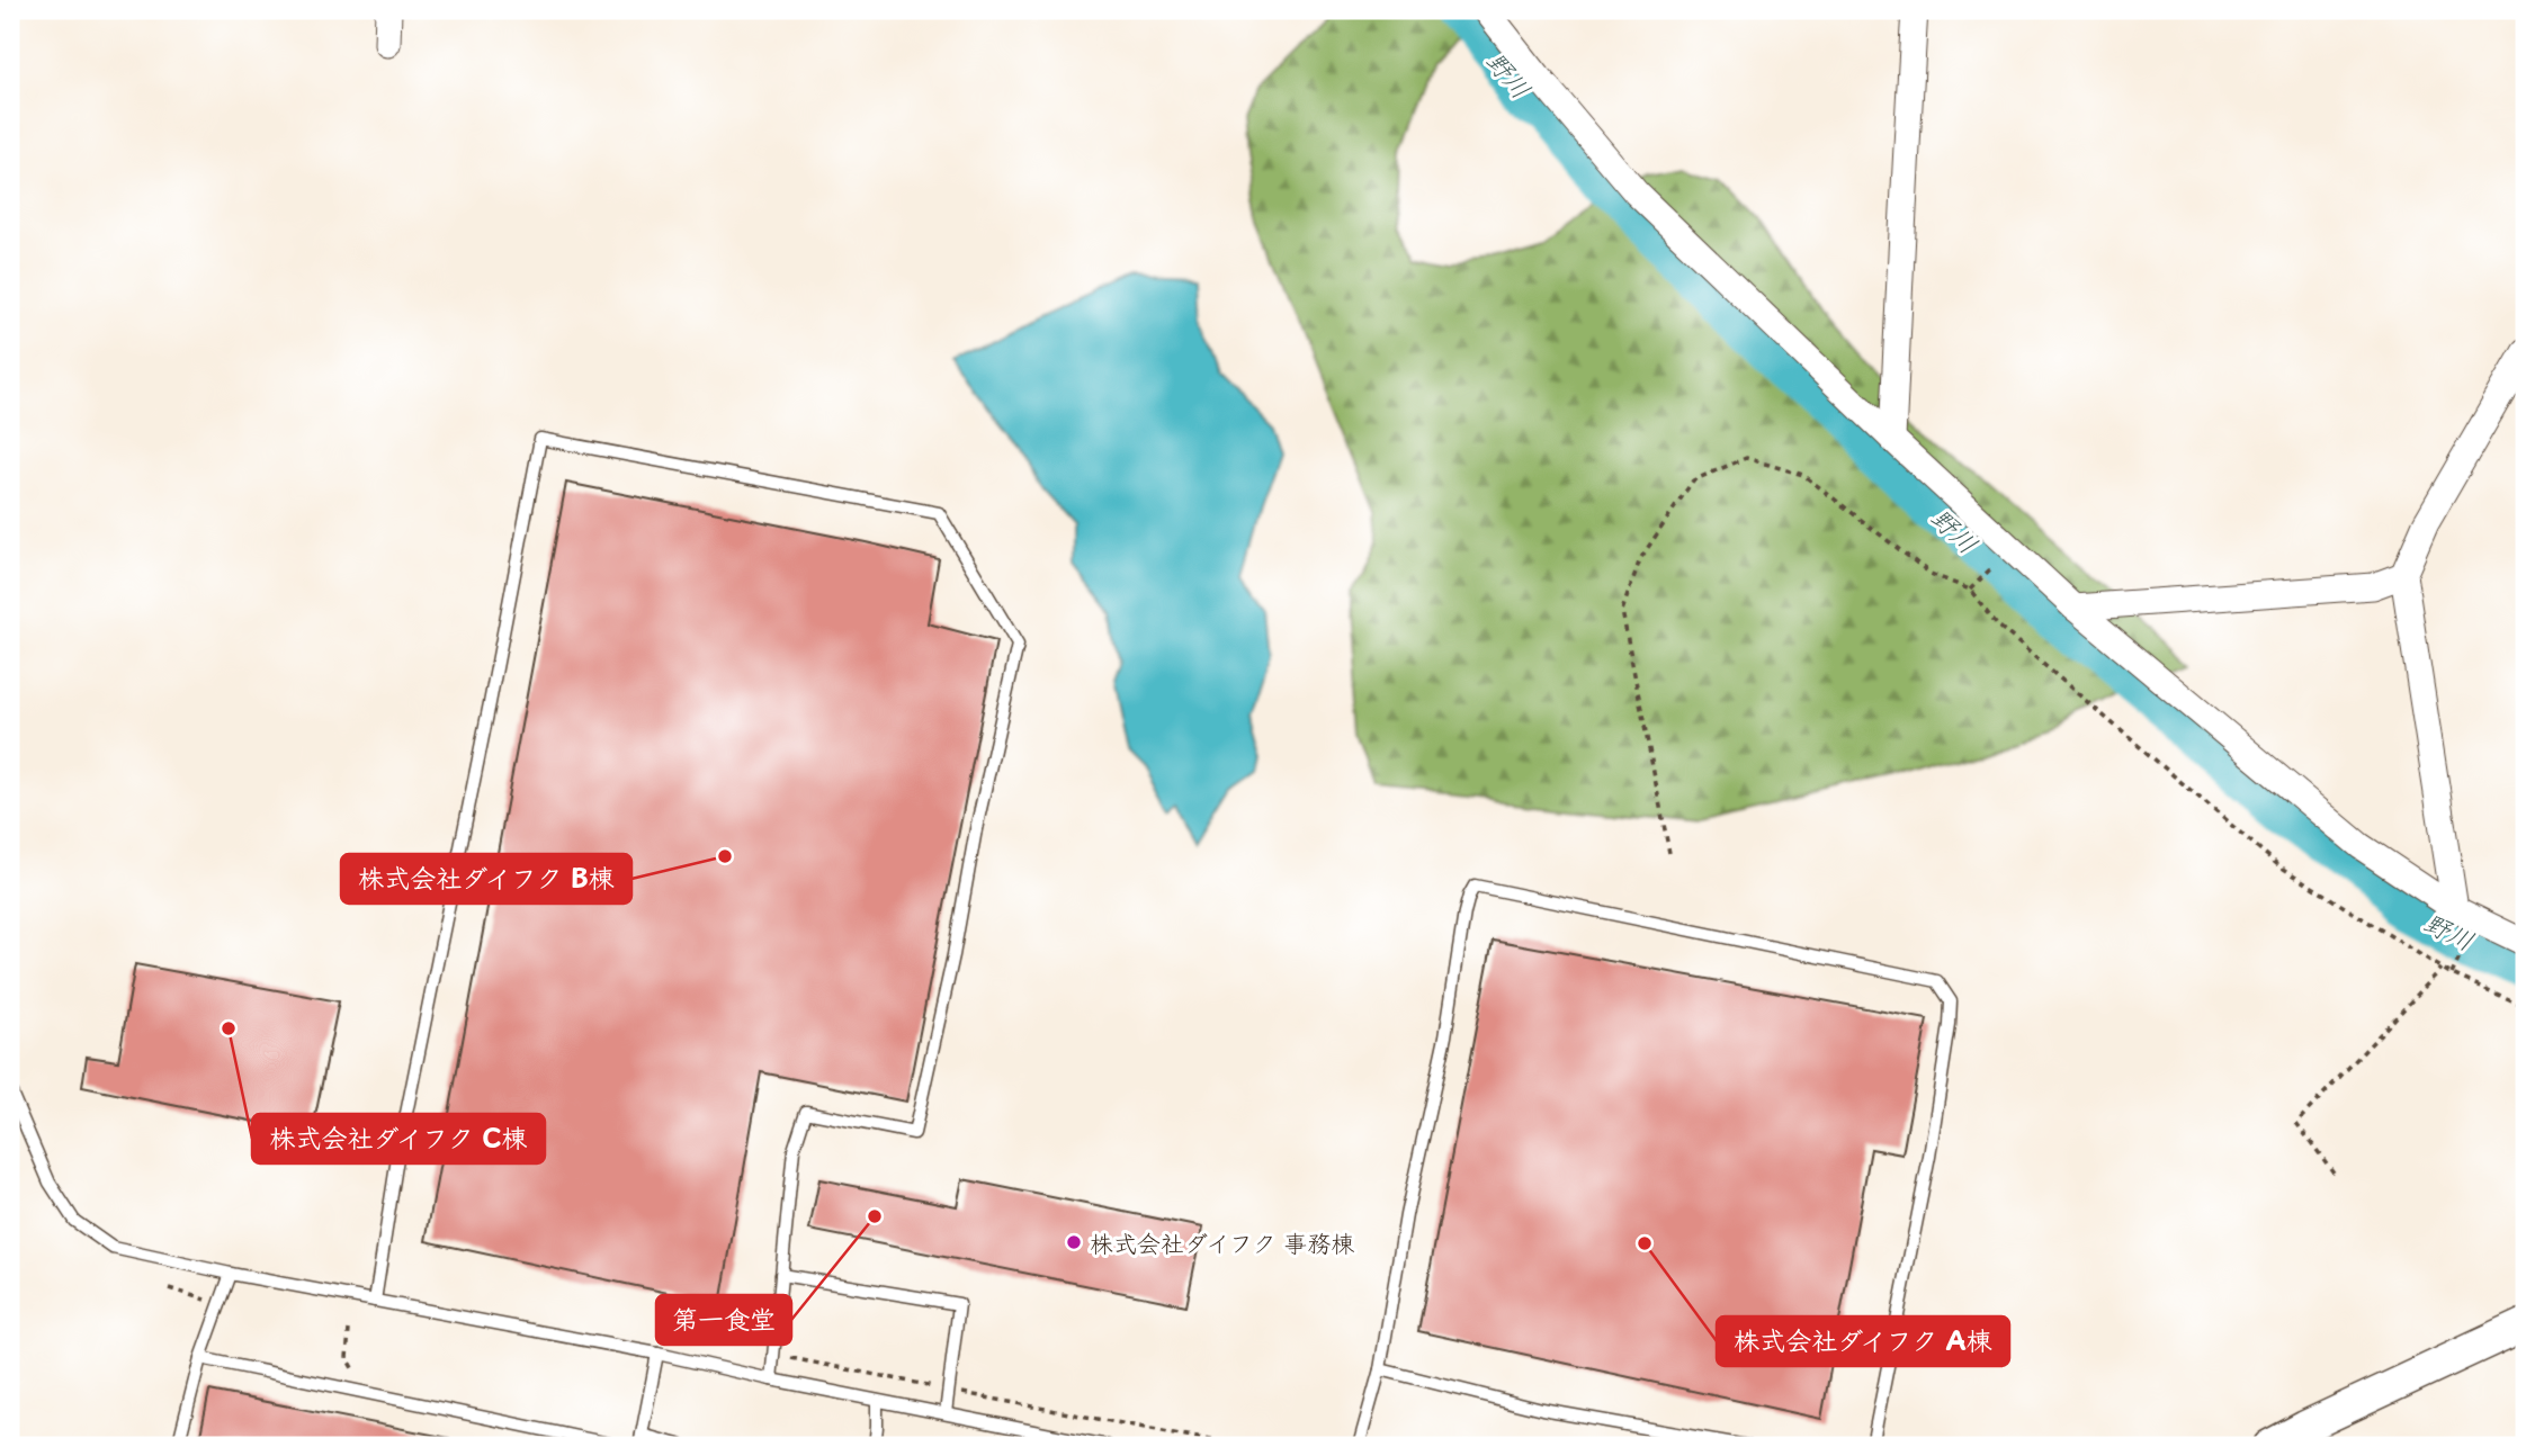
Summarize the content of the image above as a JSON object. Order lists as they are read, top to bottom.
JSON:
{
  "water": ["野川"],
  "places": [
    "株式会社ダイフク B棟",
    "株式会社ダイフク C棟",
    "第一食堂",
    "株式会社ダイフク 事務棟",
    "株式会社ダイフク A棟"
  ]
}
